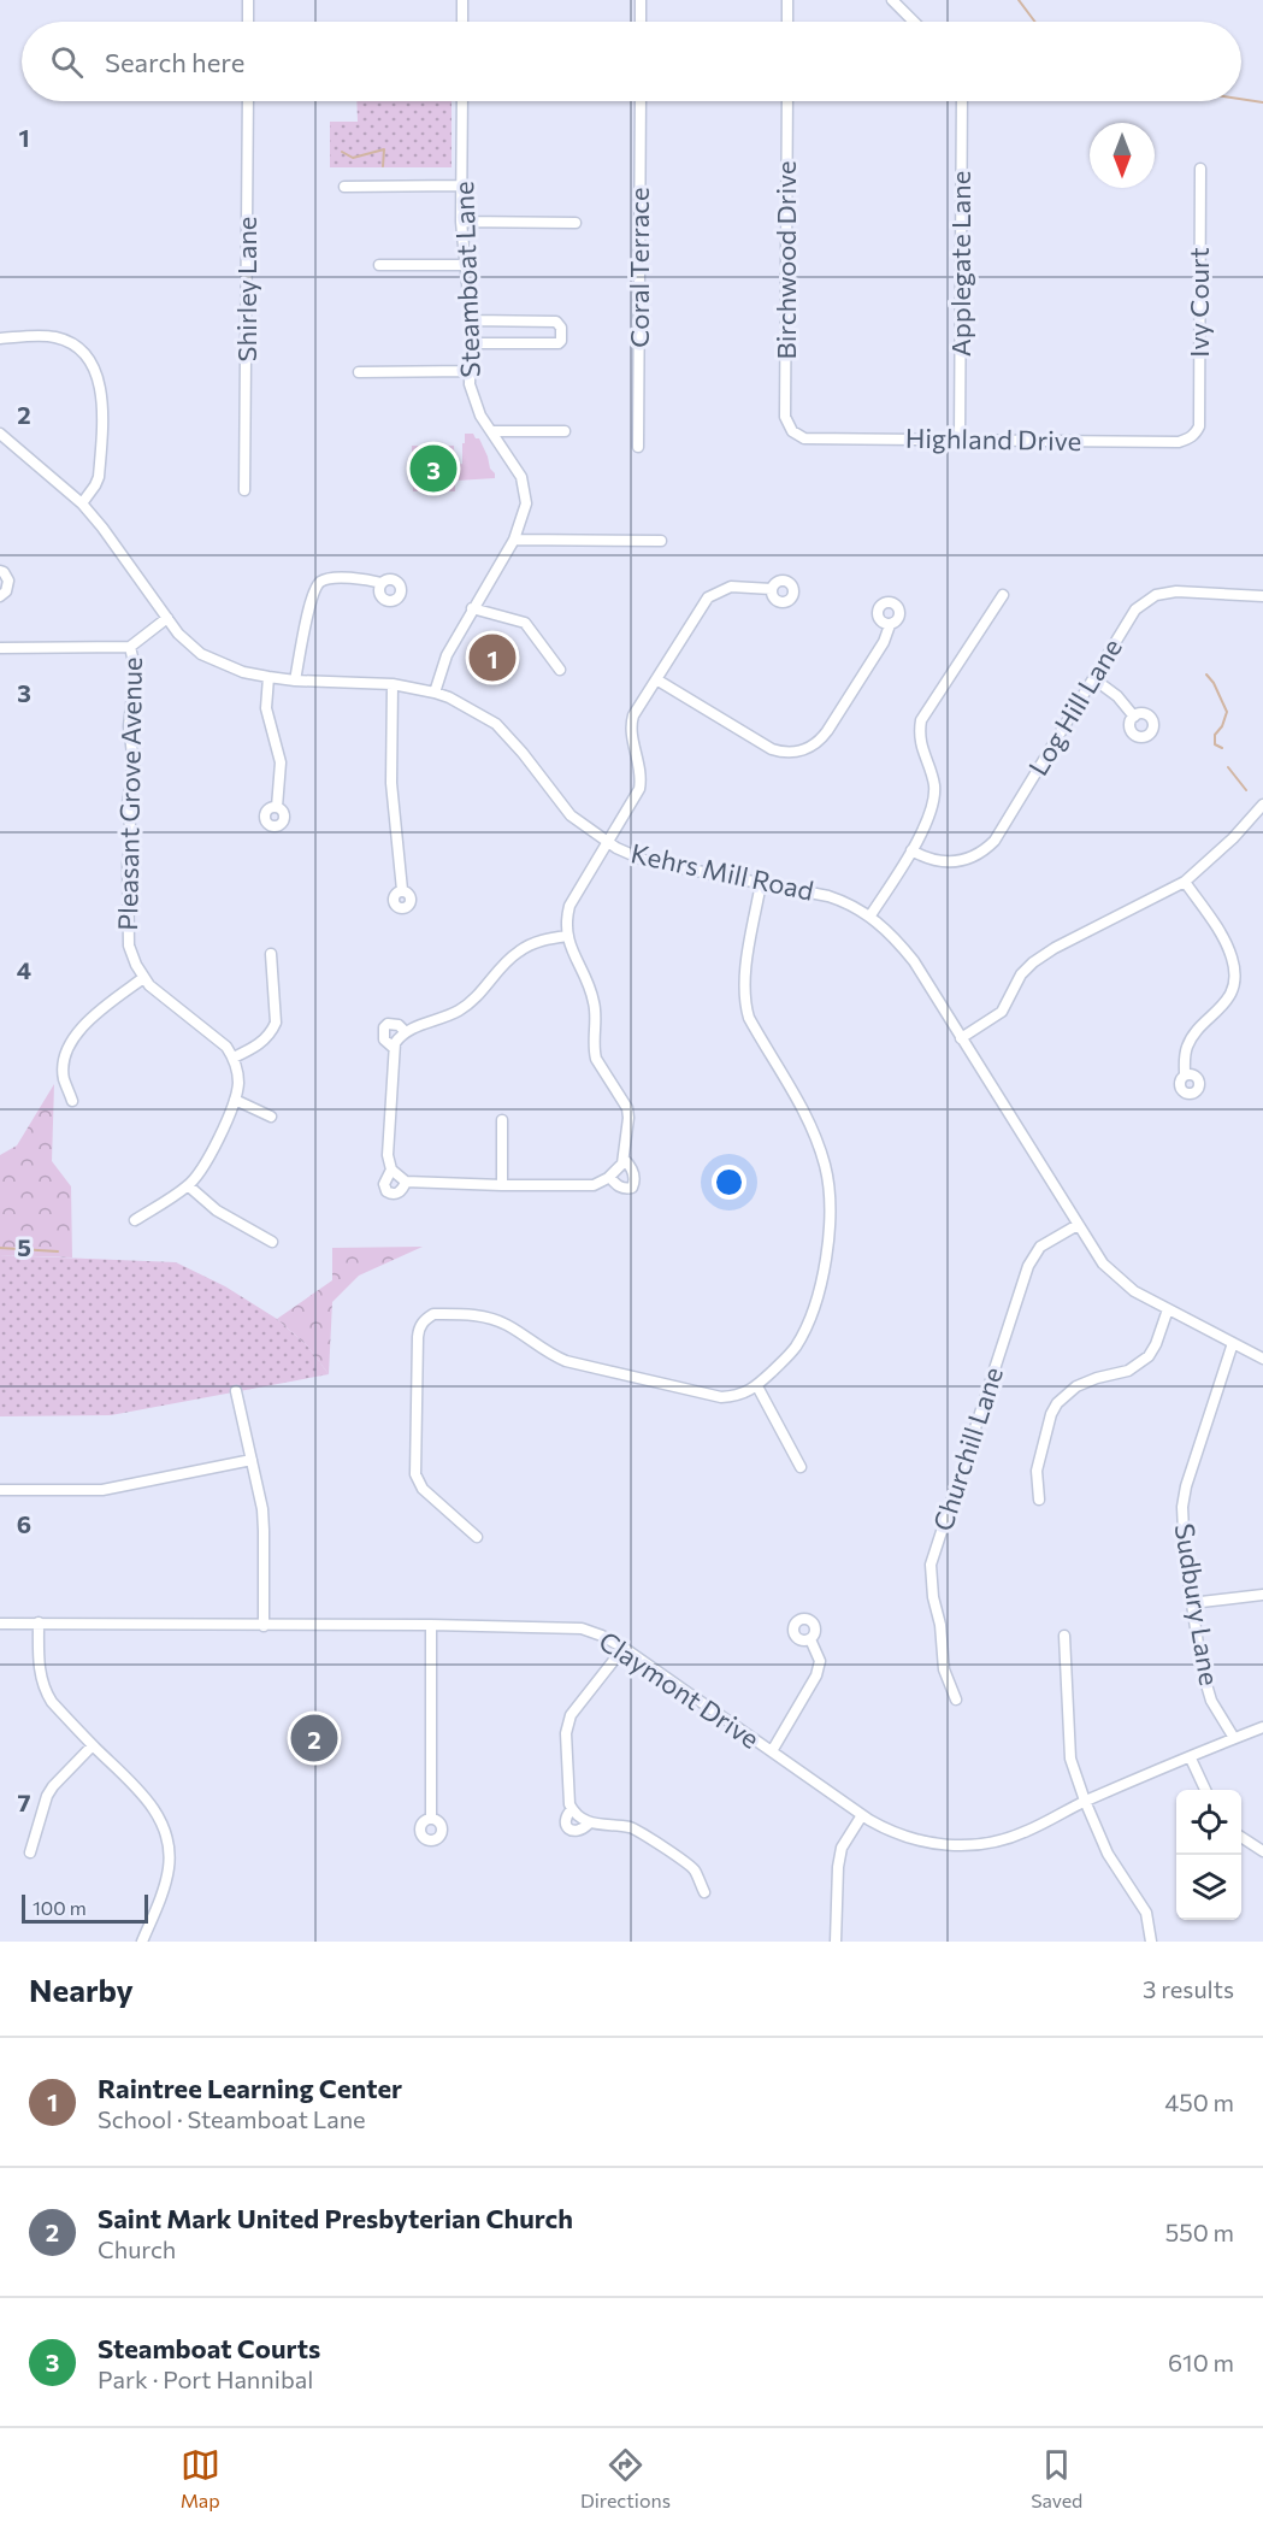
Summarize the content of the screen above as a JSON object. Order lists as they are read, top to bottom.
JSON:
{
  "streets": {
    "street": [
      "Birchwood Drive",
      "Applegate Lane",
      "Coral Terrace",
      "Steamboat Lane",
      "Shirley Lane",
      "Ivy Court",
      "Highland Drive",
      "Log Hill Lane",
      "Pleasant Grove Avenue",
      "Kehrs Mill Road",
      "Churchill Lane",
      "Sudbury Lane",
      "Claymont Drive"
    ]
  },
  "crossings": [
    ["Birchwood Drive", "Highland Drive"],
    ["Applegate Lane", "Highland Drive"],
    ["Steamboat Lane", "Kehrs Mill Road"],
    ["Ivy Court", "Highland Drive"],
    ["Pleasant Grove Avenue", "Kehrs Mill Road"],
    ["Kehrs Mill Road", "Churchill Lane"],
    ["Kehrs Mill Road", "Sudbury Lane"],
    ["Sudbury Lane", "Claymont Drive"]
  ],
  "scale_bar": "100 m",
  "north": "bottom",
  "page": {
    "search": "Search here",
    "pins": ["3", "1", "2"],
    "scale": "100 m",
    "heading": ["Nearby", "3 results"],
    "list": [
      {
        "mark": "1",
        "name": "Raintree Learning Center",
        "note": "School · Steamboat Lane",
        "value": "450 m"
      },
      {
        "mark": "2",
        "name": "Saint Mark United Presbyterian Church",
        "note": "Church",
        "value": "550 m"
      },
      {
        "mark": "3",
        "name": "Steamboat Courts",
        "note": "Park · Port Hannibal",
        "value": "610 m"
      }
    ],
    "nav": ["Map", "Directions", "Saved"]
  },
  "grid": {
    "rows": [
      "1",
      "2",
      "3",
      "4",
      "5",
      "6",
      "7"
    ]
  }
}
